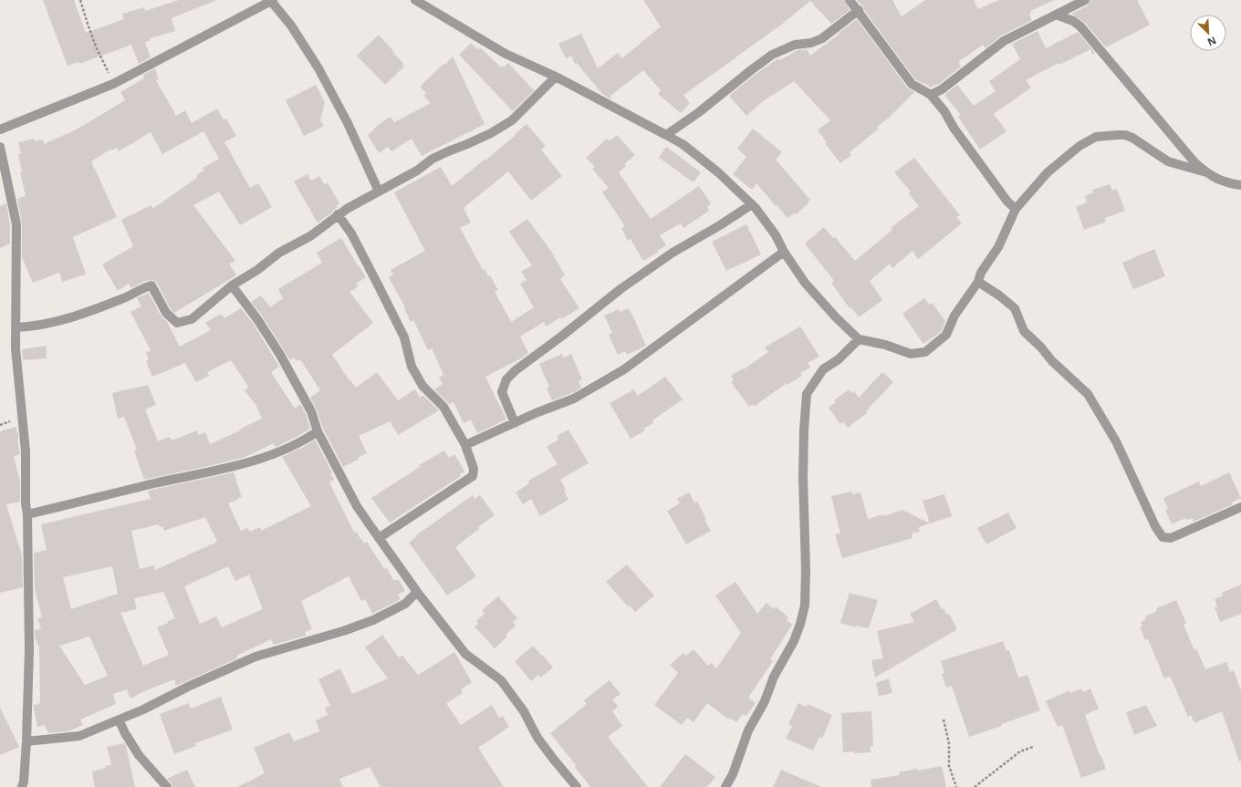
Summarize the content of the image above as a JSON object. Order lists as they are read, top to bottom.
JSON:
{
  "north": "bottom right"
}
